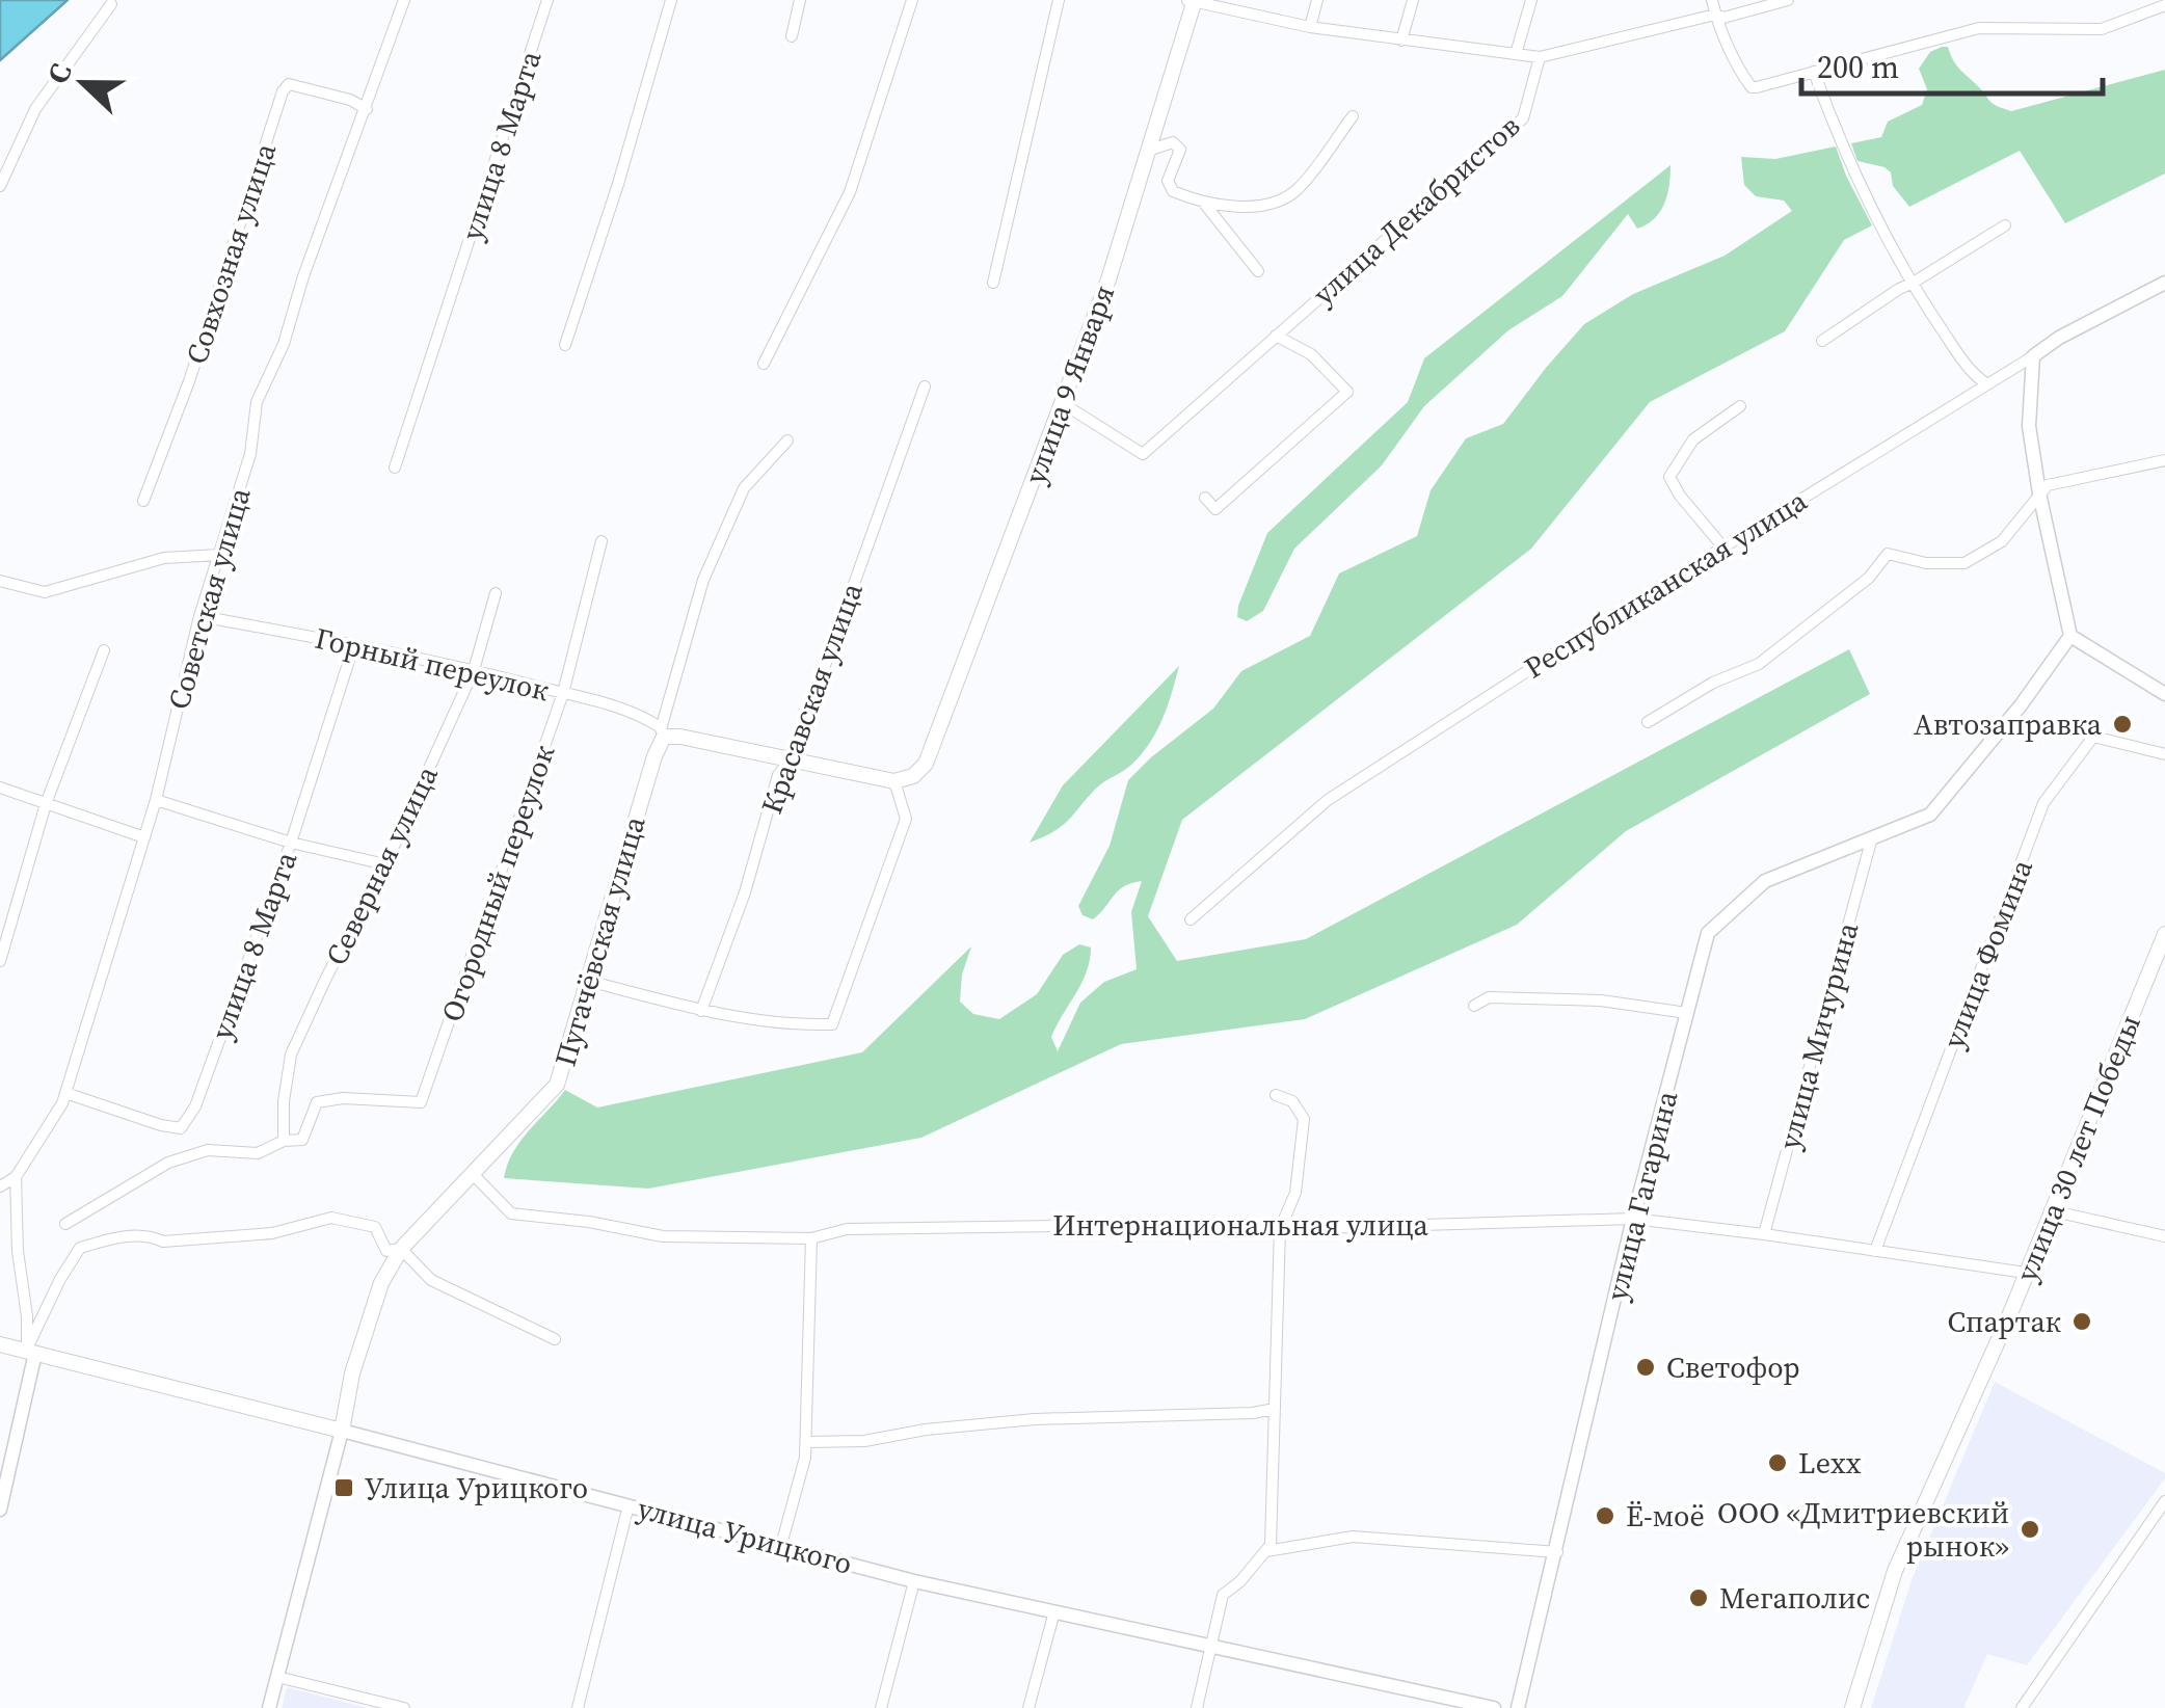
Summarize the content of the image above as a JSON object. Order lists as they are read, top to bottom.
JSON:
{
  "streets": {
    "main road": [
      "улица 9 Января",
      "Горный переулок",
      "Пугачёвская улица",
      "улица 30 лет Победы",
      "улица Урицкого"
    ],
    "street": [
      "улица 8 Марта",
      "улица Декабристов",
      "Совхозная улица",
      "Республиканская улица",
      "Советская улица",
      "Красавская улица",
      "Северная улица",
      "Огородный переулок",
      "улица Фомина",
      "улица Мичурина",
      "улица Гагарина",
      "Интернациональная улица"
    ]
  },
  "crossings": [
    ["улица 8 Марта", "Советская улица"],
    ["улица 8 Марта", "Горный переулок"],
    ["улица Декабристов", "улица 9 Января"],
    ["Совхозная улица", "Советская улица"],
    ["улица 9 Января", "Горный переулок"],
    ["Советская улица", "Горный переулок"],
    ["Горный переулок", "Красавская улица"],
    ["Горный переулок", "Северная улица"],
    ["Горный переулок", "Огородный переулок"],
    ["Горный переулок", "Пугачёвская улица"],
    ["Северная улица", "Огородный переулок"],
    ["Пугачёвская улица", "Интернациональная улица"],
    ["Пугачёвская улица", "улица Урицкого"],
    ["улица Фомина", "Интернациональная улица"],
    ["улица Мичурина", "улица Гагарина"],
    ["улица Мичурина", "Интернациональная улица"],
    ["улица 30 лет Победы", "Интернациональная улица"],
    ["улица Гагарина", "Интернациональная улица"]
  ],
  "places": {
    "other": [
      "Автозаправка",
      "Спартак",
      "Светофор",
      "Lexx",
      "Ё-моё",
      "ООО «Дмитриевский рынок»",
      "Мегаполис"
    ],
    "transit": ["Улица Урицкого"]
  },
  "scale_bar": "200 m",
  "north": "left"
}
